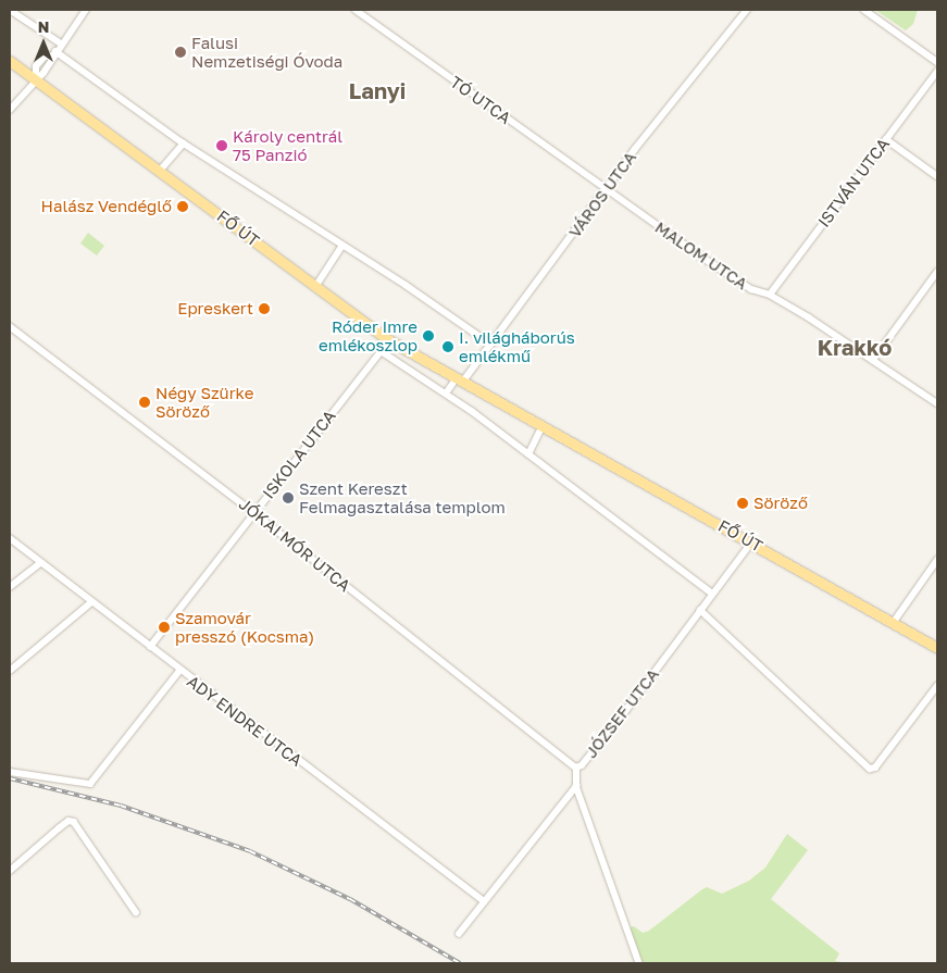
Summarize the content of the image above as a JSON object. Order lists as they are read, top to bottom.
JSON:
{
  "streets": {
    "main road": ["FŐ ÚT"],
    "street": [
      "TÓ UTCA",
      "ISTVÁN UTCA",
      "VÁROS UTCA",
      "MALOM UTCA",
      "ISKOLA UTCA",
      "JÓKAI MÓR UTCA",
      "JÓZSEF UTCA",
      "ADY ENDRE UTCA"
    ]
  },
  "crossings": [
    ["TÓ UTCA", "VÁROS UTCA"],
    ["TÓ UTCA", "MALOM UTCA"],
    ["ISTVÁN UTCA", "MALOM UTCA"],
    ["VÁROS UTCA", "FŐ ÚT"],
    ["VÁROS UTCA", "MALOM UTCA"],
    ["FŐ ÚT", "ISKOLA UTCA"],
    ["FŐ ÚT", "JÓZSEF UTCA"],
    ["ISKOLA UTCA", "JÓKAI MÓR UTCA"],
    ["ISKOLA UTCA", "ADY ENDRE UTCA"],
    ["JÓKAI MÓR UTCA", "JÓZSEF UTCA"]
  ],
  "districts": ["Lanyi", "Krakkó"],
  "places": [
    "Falusi Nemzetiségi Óvoda",
    "Károly centrál 75 Panzió",
    "Halász Vendéglő",
    "Epreskert",
    "Róder Imre emlékoszlop",
    "I. világháborús emlékmű",
    "Négy Szürke Söröző",
    "Szent Kereszt Felmagasztalása templom",
    "Söröző",
    "Szamovár presszó (Kocsma)"
  ],
  "north": "top"
}
